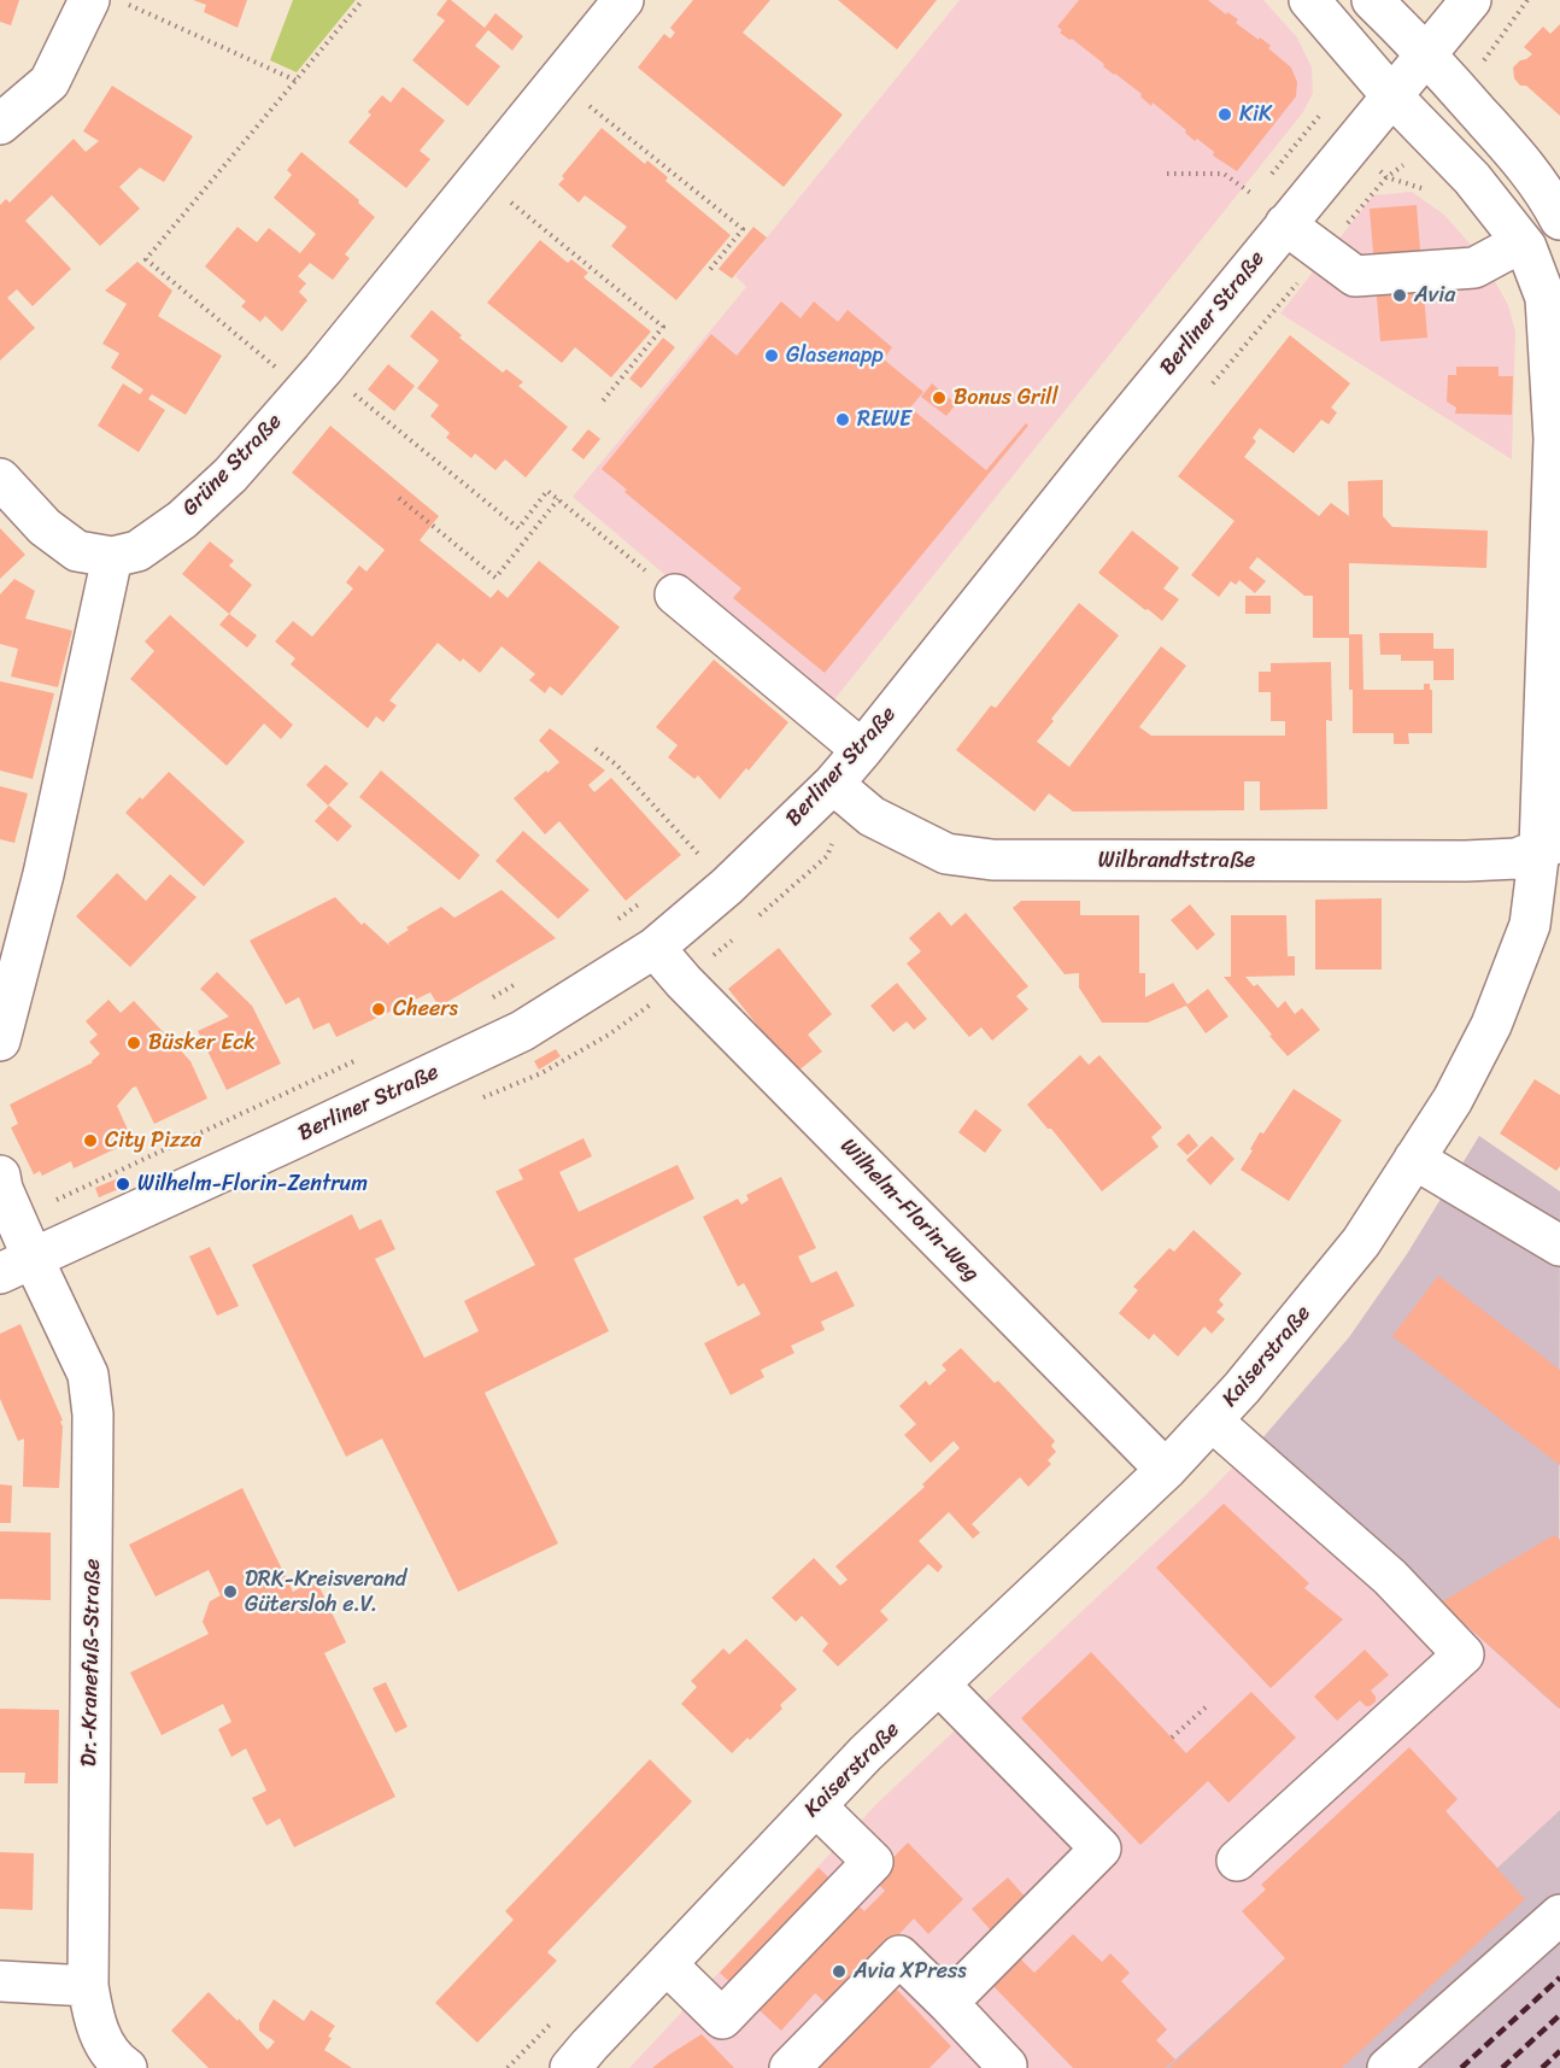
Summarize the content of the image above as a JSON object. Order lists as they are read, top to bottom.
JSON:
{
  "streets": {
    "street": [
      "Berliner Straße",
      "Grüne Straße",
      "Wilbrandtstraße",
      "Wilhelm-Florin-Weg",
      "Kaiserstraße",
      "Dr.-Kranefuß-Straße"
    ]
  },
  "crossings": [
    ["Berliner Straße", "Wilbrandtstraße"],
    ["Berliner Straße", "Wilhelm-Florin-Weg"],
    ["Berliner Straße", "Kaiserstraße"],
    ["Berliner Straße", "Dr.-Kranefuß-Straße"],
    ["Wilbrandtstraße", "Kaiserstraße"],
    ["Wilhelm-Florin-Weg", "Kaiserstraße"]
  ],
  "places": [
    "KiK",
    "Avia",
    "Glasenapp",
    "Bonus Grill",
    "REWE",
    "Cheers",
    "Büsker Eck",
    "City Pizza",
    "Wilhelm-Florin-Zentrum",
    "DRK-Kreisverand Gütersloh e.V.",
    "Avia XPress"
  ]
}
